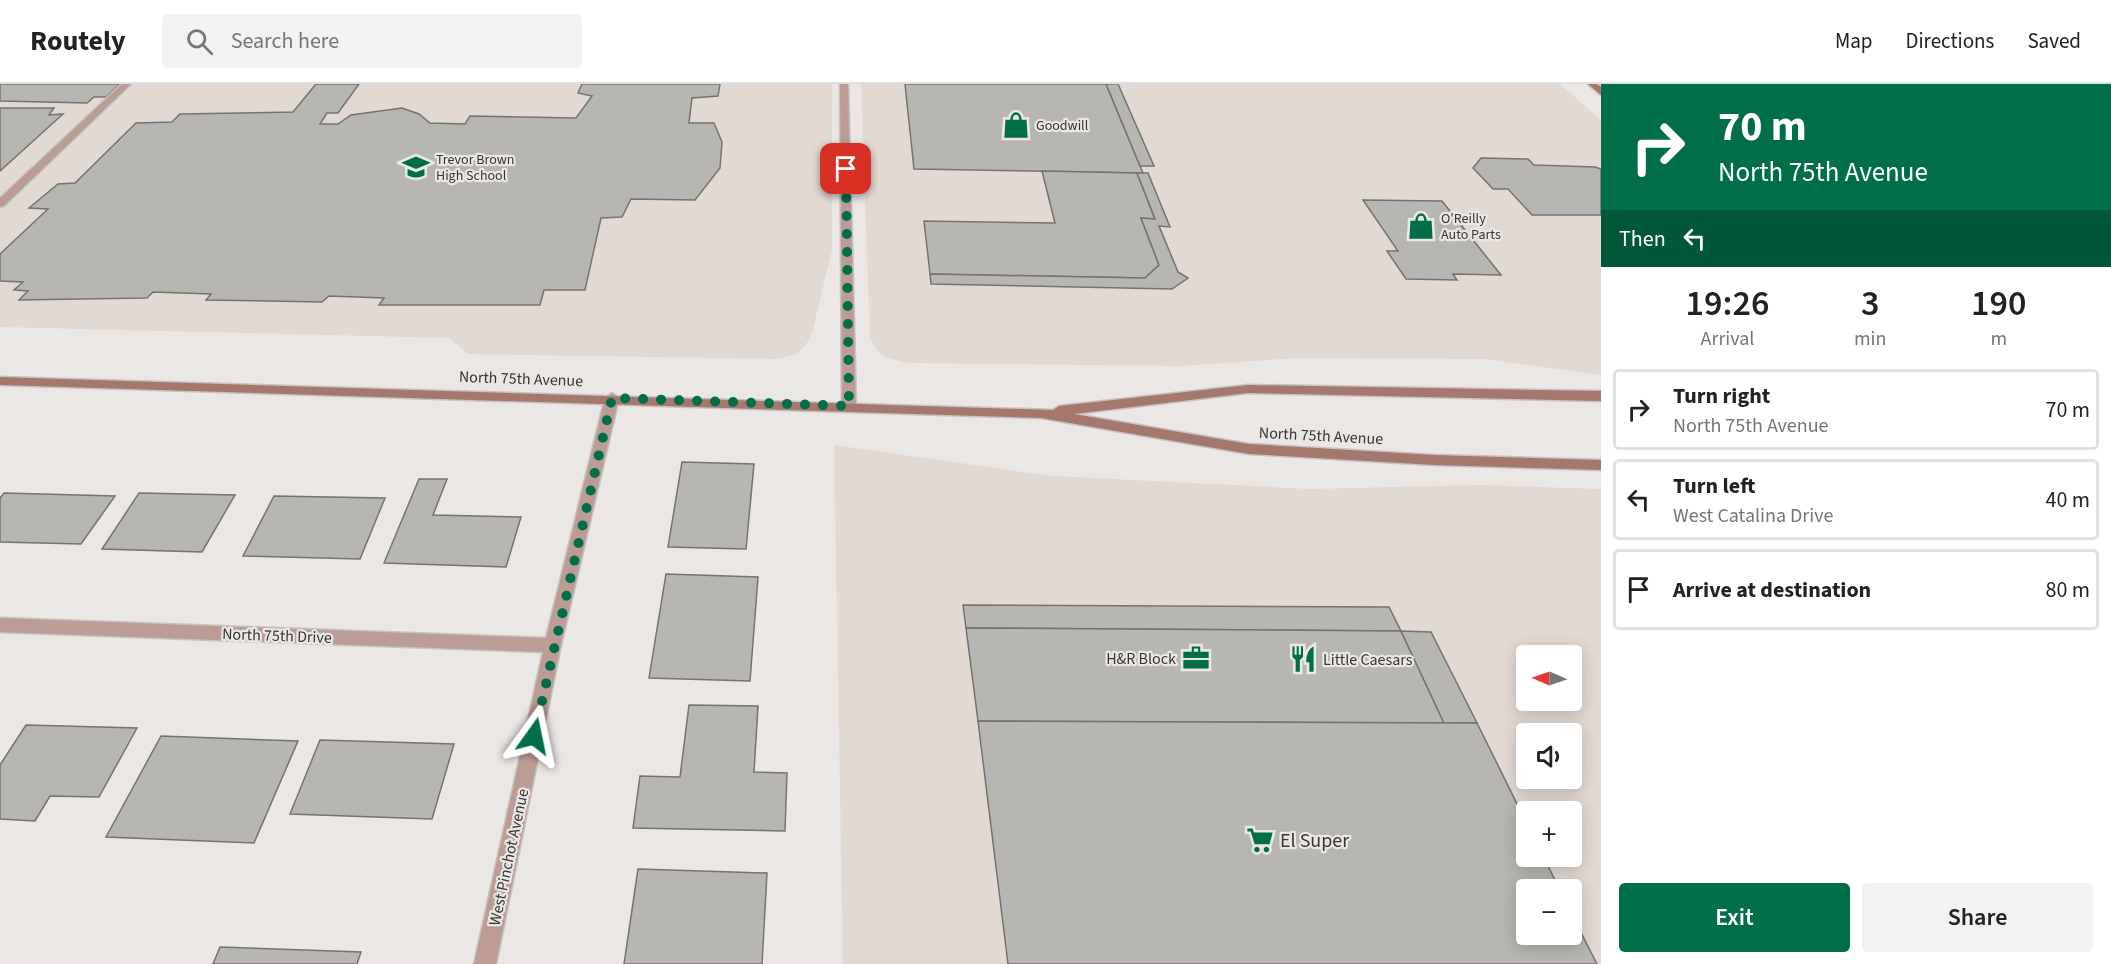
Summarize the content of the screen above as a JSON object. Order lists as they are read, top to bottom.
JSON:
{
  "streets": {
    "main road": ["North 75th Avenue"],
    "street": ["North 75th Drive", "West Pinchot Avenue"]
  },
  "crossings": [
    ["North 75th Avenue", "West Pinchot Avenue"],
    ["North 75th Drive", "West Pinchot Avenue"]
  ],
  "places": {
    "shop": ["Goodwill", "O'Reilly Auto Parts"],
    "school or university": ["Trevor Brown High School"],
    "office": ["H&R Block"],
    "restaurant": ["Little Caesars"],
    "supermarket": ["El Super"]
  },
  "north": "left",
  "page": {
    "header": "Routely",
    "search": "Search here",
    "nav": ["Map", "Directions", "Saved"],
    "turn": ["70 m", "North 75th Avenue"],
    "then": "Then",
    "eta": [
      "19:26",
      "Arrival",
      "3",
      "min",
      "190",
      "m"
    ],
    "list": [
      {
        "name": "Turn right",
        "note": "North 75th Avenue",
        "value": "70 m"
      },
      {
        "name": "Turn left",
        "note": "West Catalina Drive",
        "value": "40 m"
      },
      {
        "name": "Arrive at destination",
        "value": "80 m"
      }
    ],
    "map_buttons": ["+", "−"],
    "buttons": ["Exit", "Share"]
  }
}
